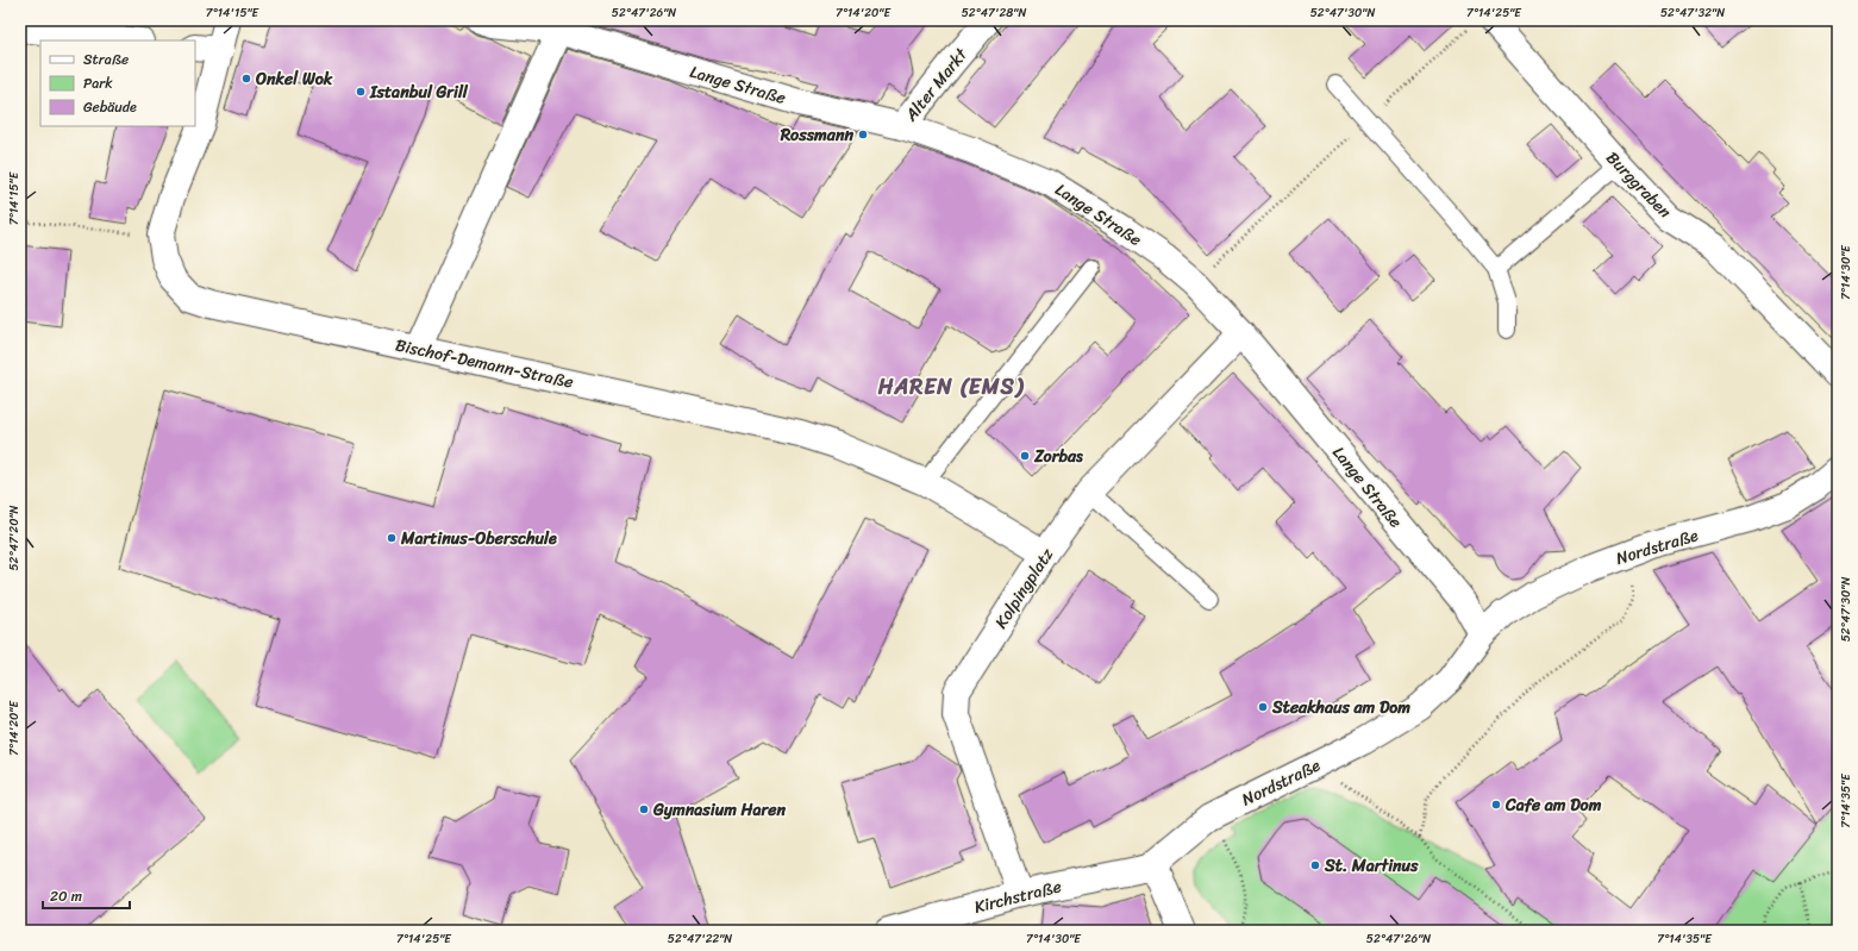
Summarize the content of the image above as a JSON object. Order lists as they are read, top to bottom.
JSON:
{
  "streets": {
    "street": [
      "Lange Straße",
      "Alter Markt",
      "Burggraben",
      "Bischof-Demann-Straße",
      "Nordstraße",
      "Kolpingplatz",
      "Kirchstraße"
    ]
  },
  "crossings": [
    ["Lange Straße", "Alter Markt"],
    ["Lange Straße", "Nordstraße"],
    ["Lange Straße", "Kolpingplatz"],
    ["Bischof-Demann-Straße", "Kolpingplatz"],
    ["Nordstraße", "Kirchstraße"],
    ["Kolpingplatz", "Kirchstraße"]
  ],
  "districts": ["HAREN (EMS)"],
  "places": [
    "Onkel Wok",
    "Istanbul Grill",
    "Rossmann",
    "Zorbas",
    "Martinus-Oberschule",
    "Steakhaus am Dom",
    "Cafe am Dom",
    "Gymnasium Haren",
    "St. Martinus"
  ],
  "legend": ["Straße", "Park", "Gebäude"],
  "scale_bar": "20 m",
  "coordinates": [
    "7°14'15\"E",
    "52°47'26\"N",
    "7°14'20\"E",
    "52°47'28\"N",
    "52°47'30\"N",
    "7°14'25\"E",
    "52°47'32\"N",
    "7°14'30\"E",
    "52°47'20\"N",
    "7°14'35\"E",
    "52°47'22\"N"
  ]
}
